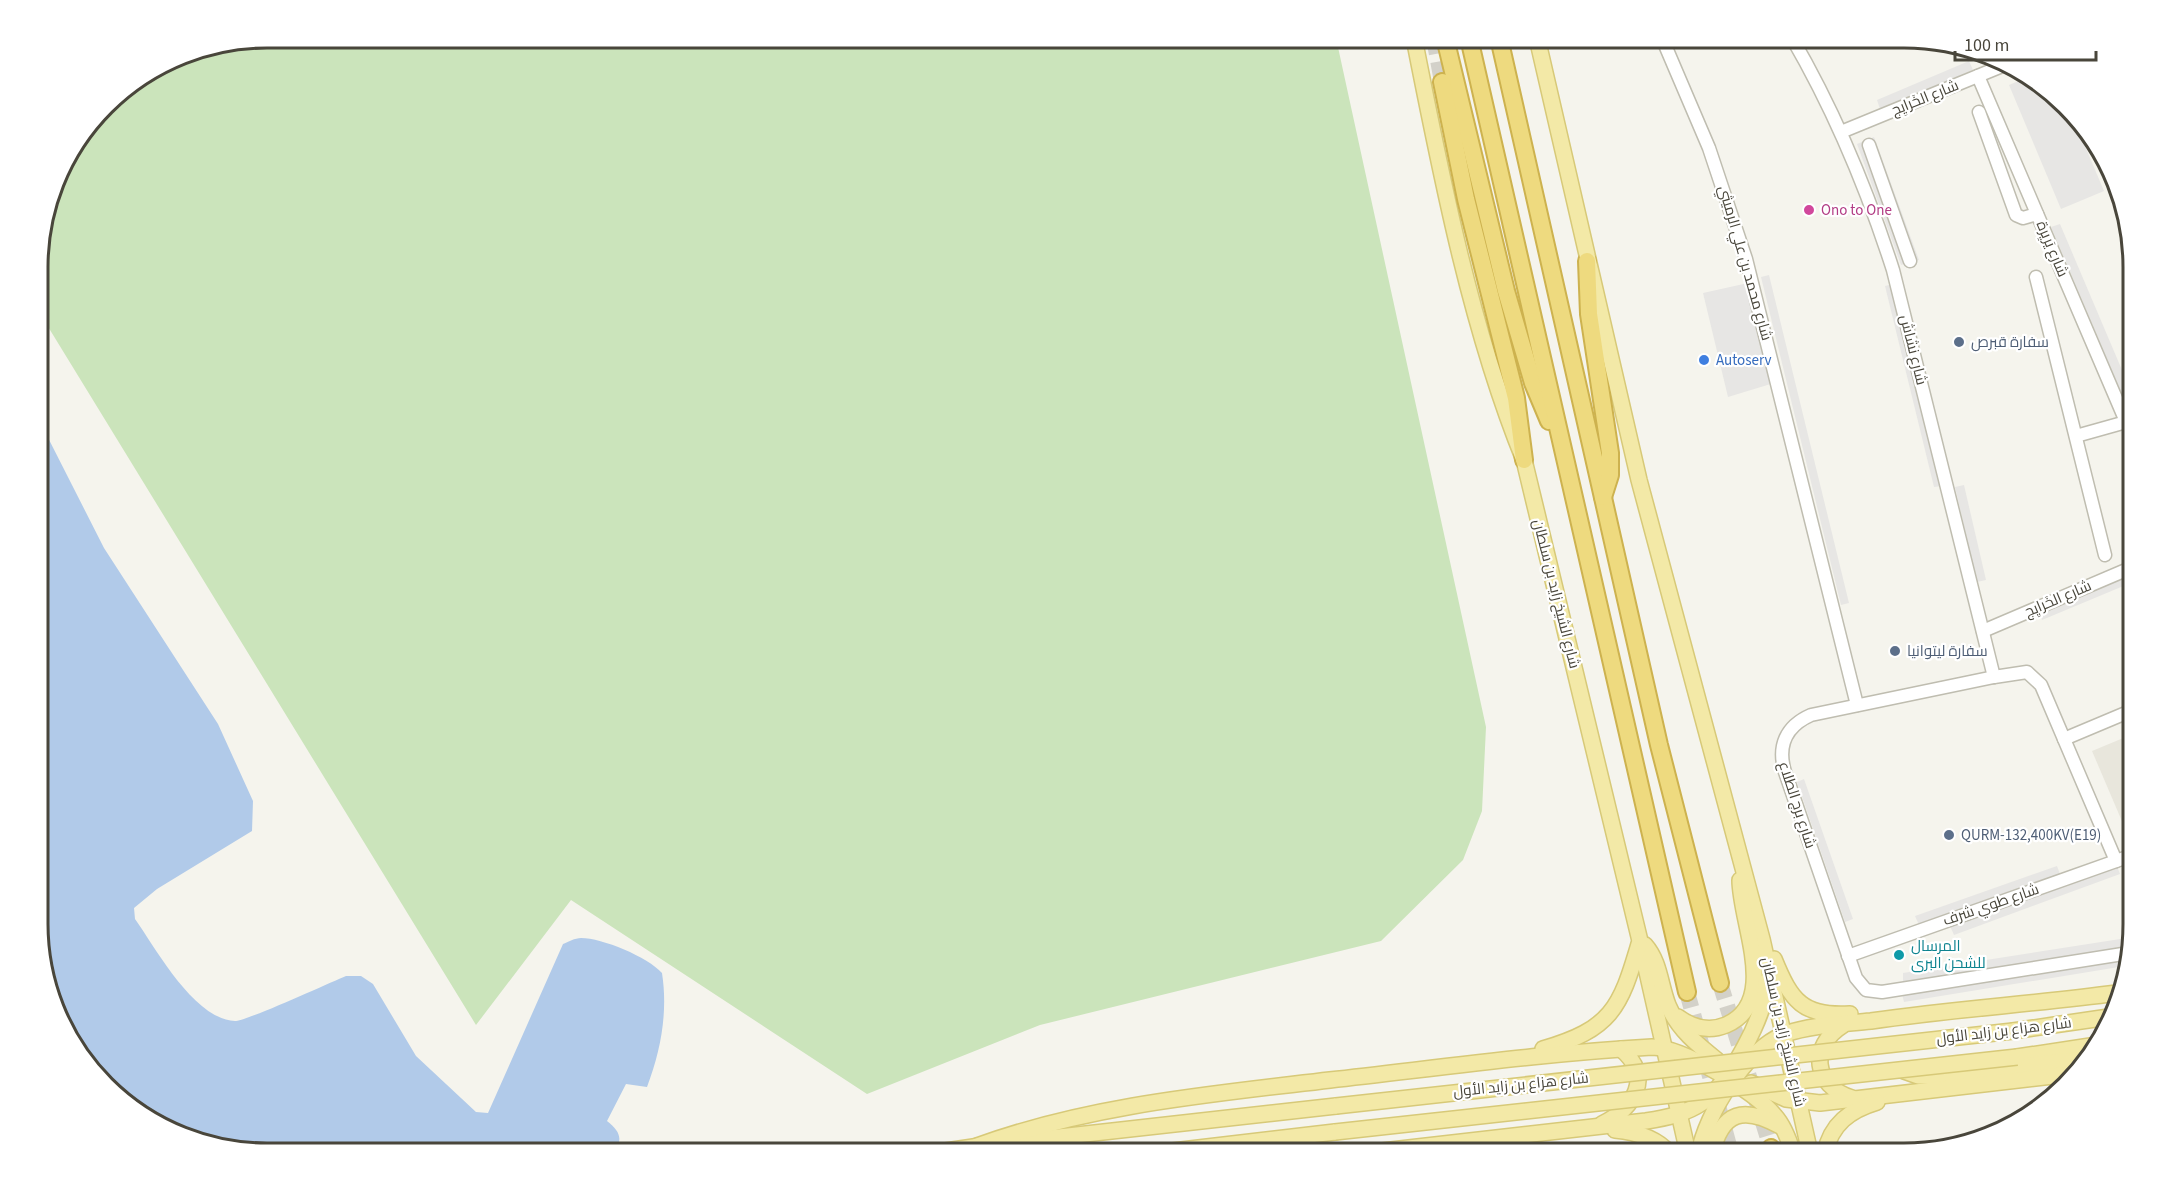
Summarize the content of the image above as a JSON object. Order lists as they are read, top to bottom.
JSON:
{
  "streets": {
    "main road": ["شارع الشيخ زايد بن سلطان", "شارع هزاع بن زايد الأول"],
    "street": [
      "شارع الخَرايِج",
      "شارع يَريِرة",
      "شارع محمد بن علي الرميثي",
      "شارع نشاش",
      "شارع برج الطلاع",
      "شارع طوي شرف"
    ]
  },
  "crossings": [
    ["شارع الخَرايِج", "شارع يَريِرة"],
    ["شارع الخَرايِج", "شارع نشاش"],
    ["شارع محمد بن علي الرميثي", "شارع برج الطلاع"],
    ["شارع نشاش", "شارع برج الطلاع"],
    ["شارع برج الطلاع", "شارع طوي شرف"]
  ],
  "places": [
    "Ono to One",
    "سفارة قبرص",
    "Autoserv",
    "سفارة ليتوانيا",
    "QURM-132,400KV(E19)",
    "المرسال للشحن البرى"
  ],
  "scale_bar": "100 m"
}
